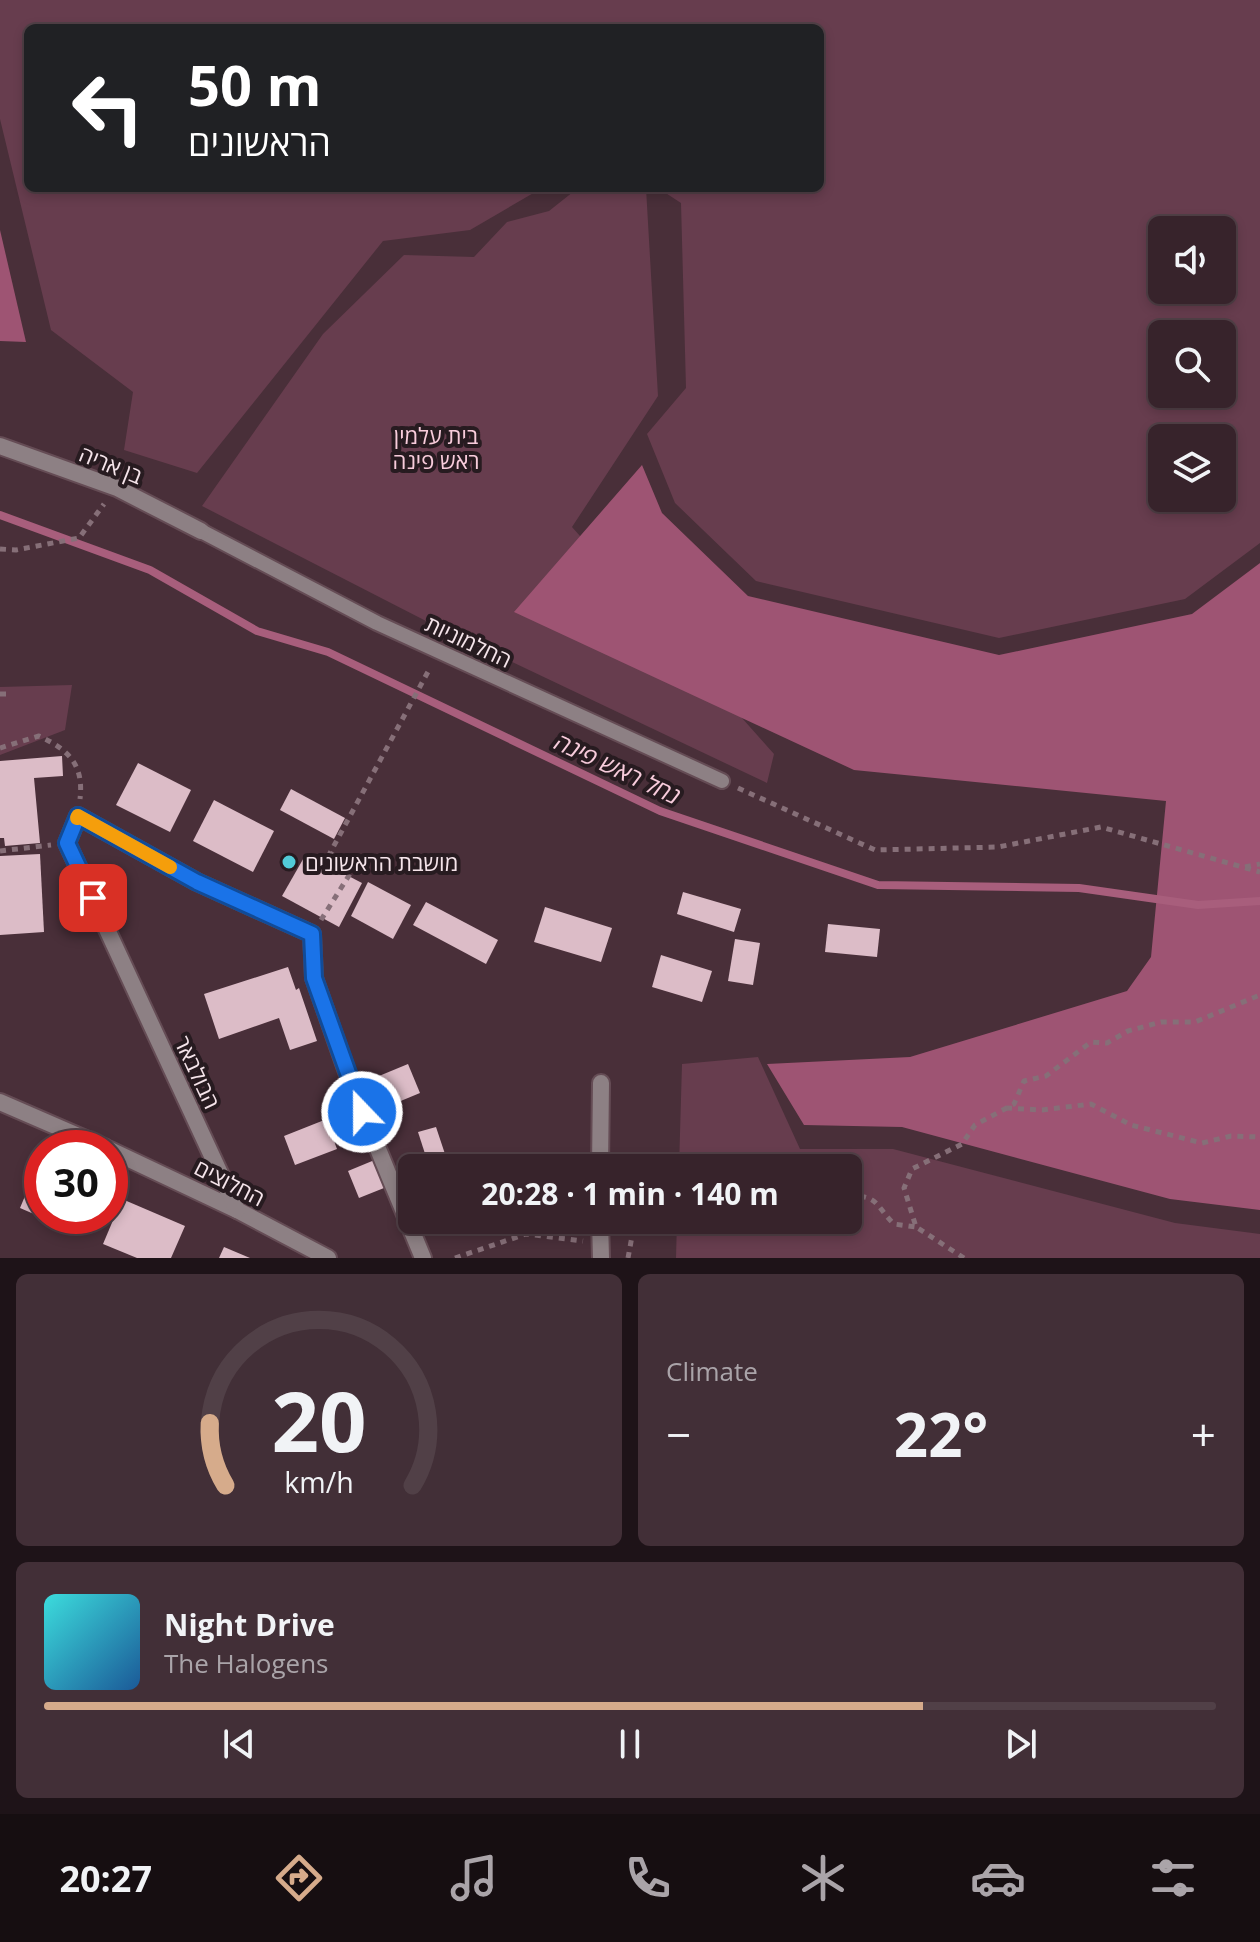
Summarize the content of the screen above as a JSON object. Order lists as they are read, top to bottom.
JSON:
{
  "streets": {
    "street": ["בן אריה", "הבולבאר", "החלוצים"],
    "lane": ["החלמוניות"]
  },
  "crossings": [
    ["בן אריה", "החלמוניות"],
    ["הבולבאר", "החלוצים"]
  ],
  "water": ["נחל ראש פינה"],
  "parks": ["בית עלמין ראש פינה"],
  "places": ["מושבת הראשונים"],
  "page": {
    "turn": ["50 m", "הראשונים"],
    "limit": "30",
    "trip": "20:28 · 1 min · 140 m",
    "tile": "Climate",
    "heat": ["−", "22°", "+"],
    "song": ["Night Drive", "The Halogens"],
    "tabs": "20:27",
    "gauge": ["20", "km/h"]
  }
}
